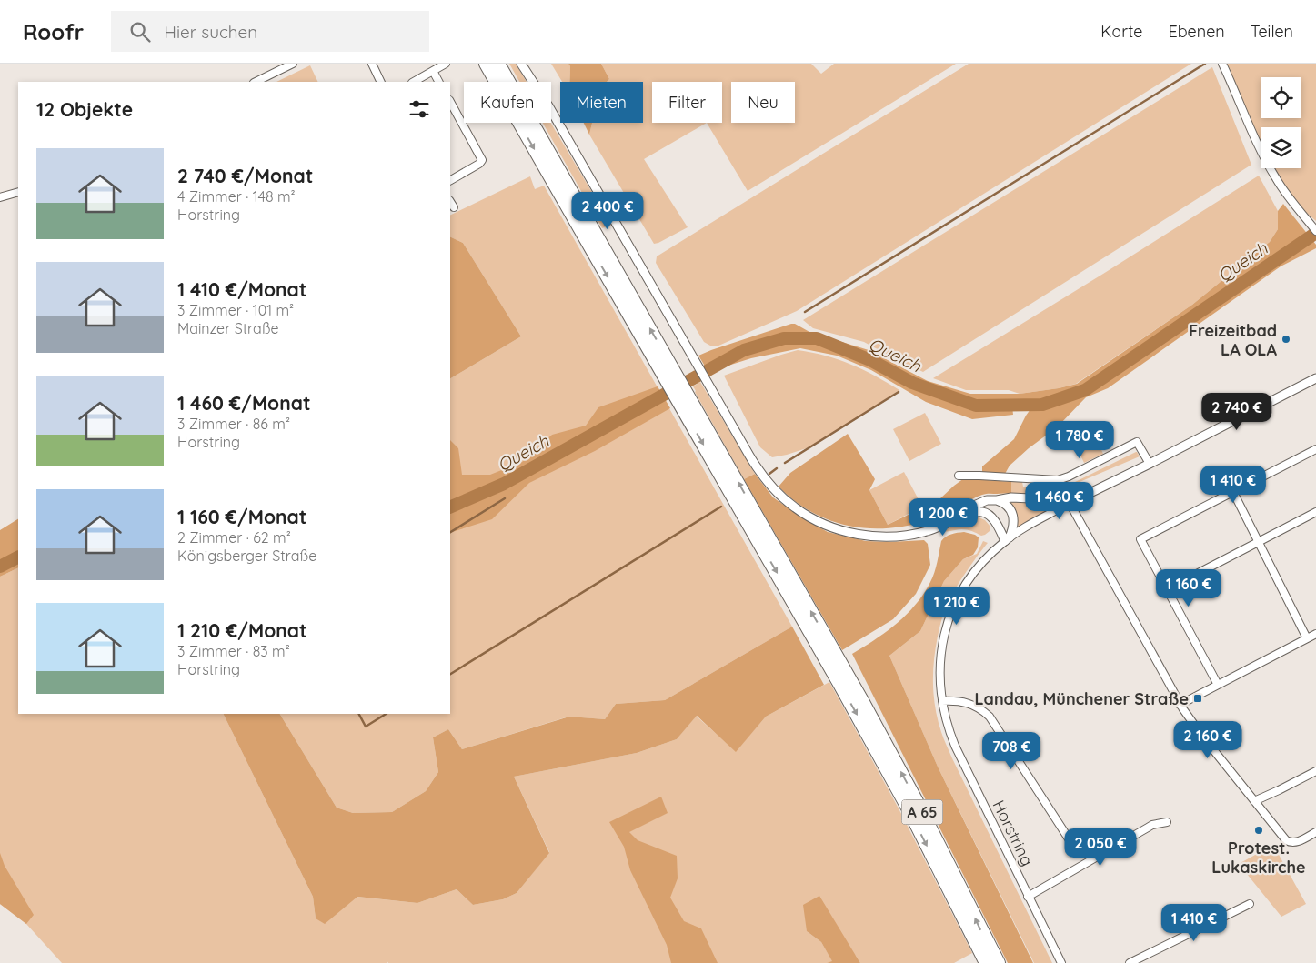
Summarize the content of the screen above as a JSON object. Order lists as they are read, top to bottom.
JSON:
{
  "streets": {
    "highway": ["A 65"],
    "street": ["Horstring"]
  },
  "water": ["Queich"],
  "places": {
    "other": ["Freizeitbad LA OLA", "Protest. Lukaskirche"],
    "transit": ["Landau, Münchener Straße"]
  },
  "page": {
    "header": "Roofr",
    "search": "Hier suchen",
    "nav": ["Karte", "Ebenen", "Teilen"],
    "chip": [
      "Kaufen",
      "Mieten",
      "Filter",
      "Neu"
    ],
    "heading": "12 Objekte",
    "list": [
      {
        "name": "2 740 €/Monat",
        "note": "4 Zimmer · 148 m² · Horstring"
      },
      {
        "name": "1 410 €/Monat",
        "note": "3 Zimmer · 101 m² · Mainzer Straße"
      },
      {
        "name": "1 460 €/Monat",
        "note": "3 Zimmer · 86 m² · Horstring"
      },
      {
        "name": "1 160 €/Monat",
        "note": "2 Zimmer · 62 m² · Königsberger Straße"
      },
      {
        "name": "1 210 €/Monat",
        "note": "3 Zimmer · 83 m² · Horstring"
      }
    ],
    "price": [
      "2 400 €",
      "2 740 €",
      "1 780 €",
      "1 410 €",
      "1 460 €",
      "1 200 €",
      "1 160 €",
      "1 210 €",
      "2 160 €",
      "708 €",
      "2 050 €",
      "1 410 €"
    ]
  }
}
